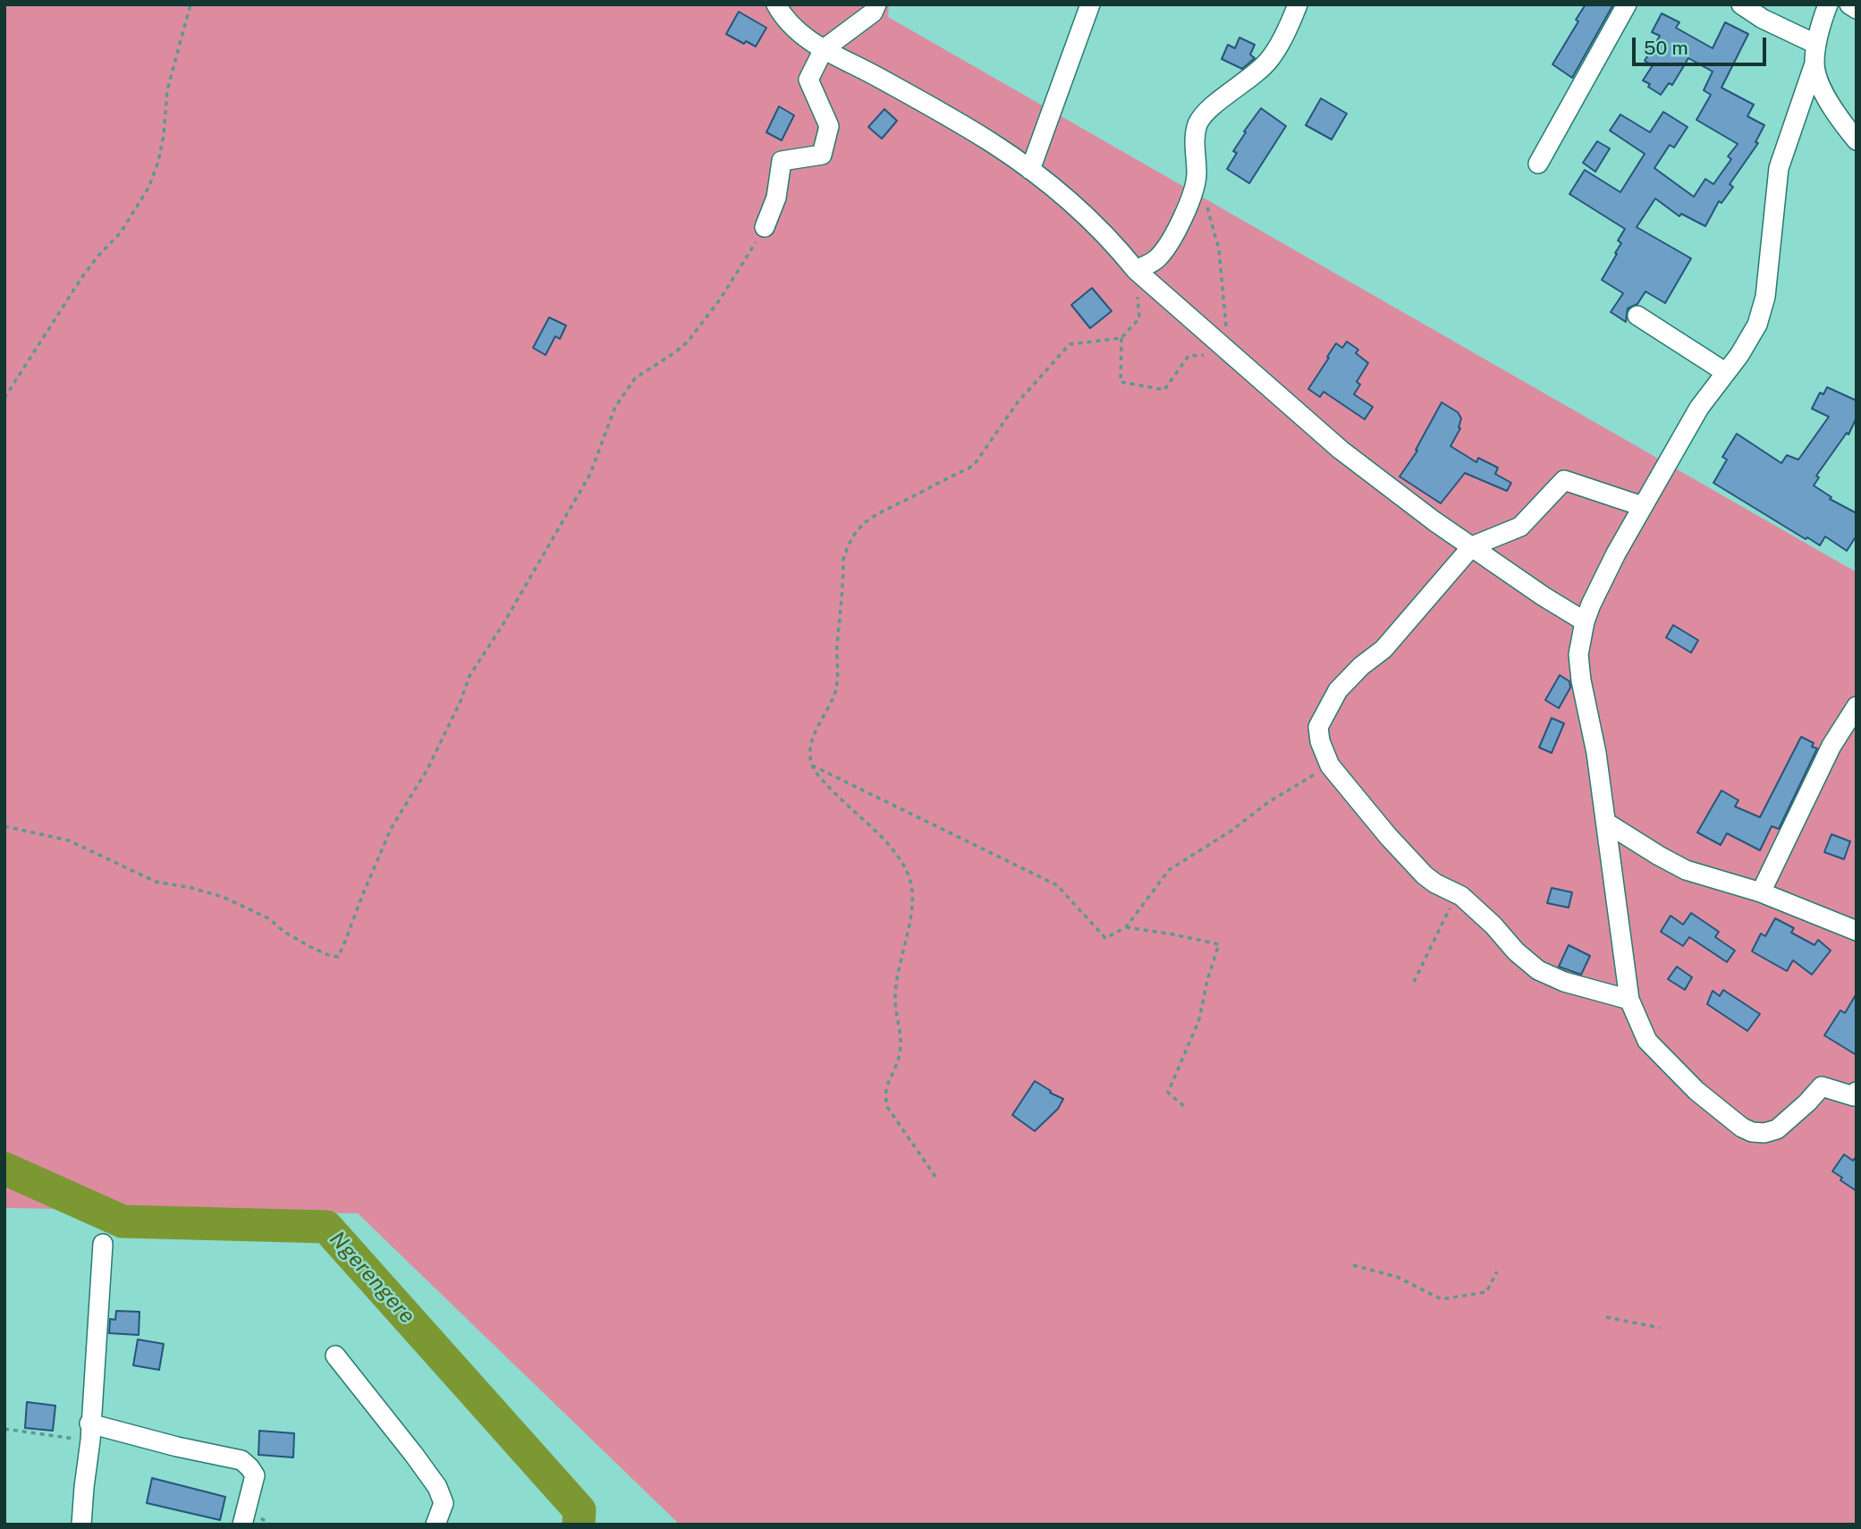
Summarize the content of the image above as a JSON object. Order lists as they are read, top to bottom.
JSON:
{
  "water": ["Ngerengere"],
  "scale_bar": "50 m"
}
